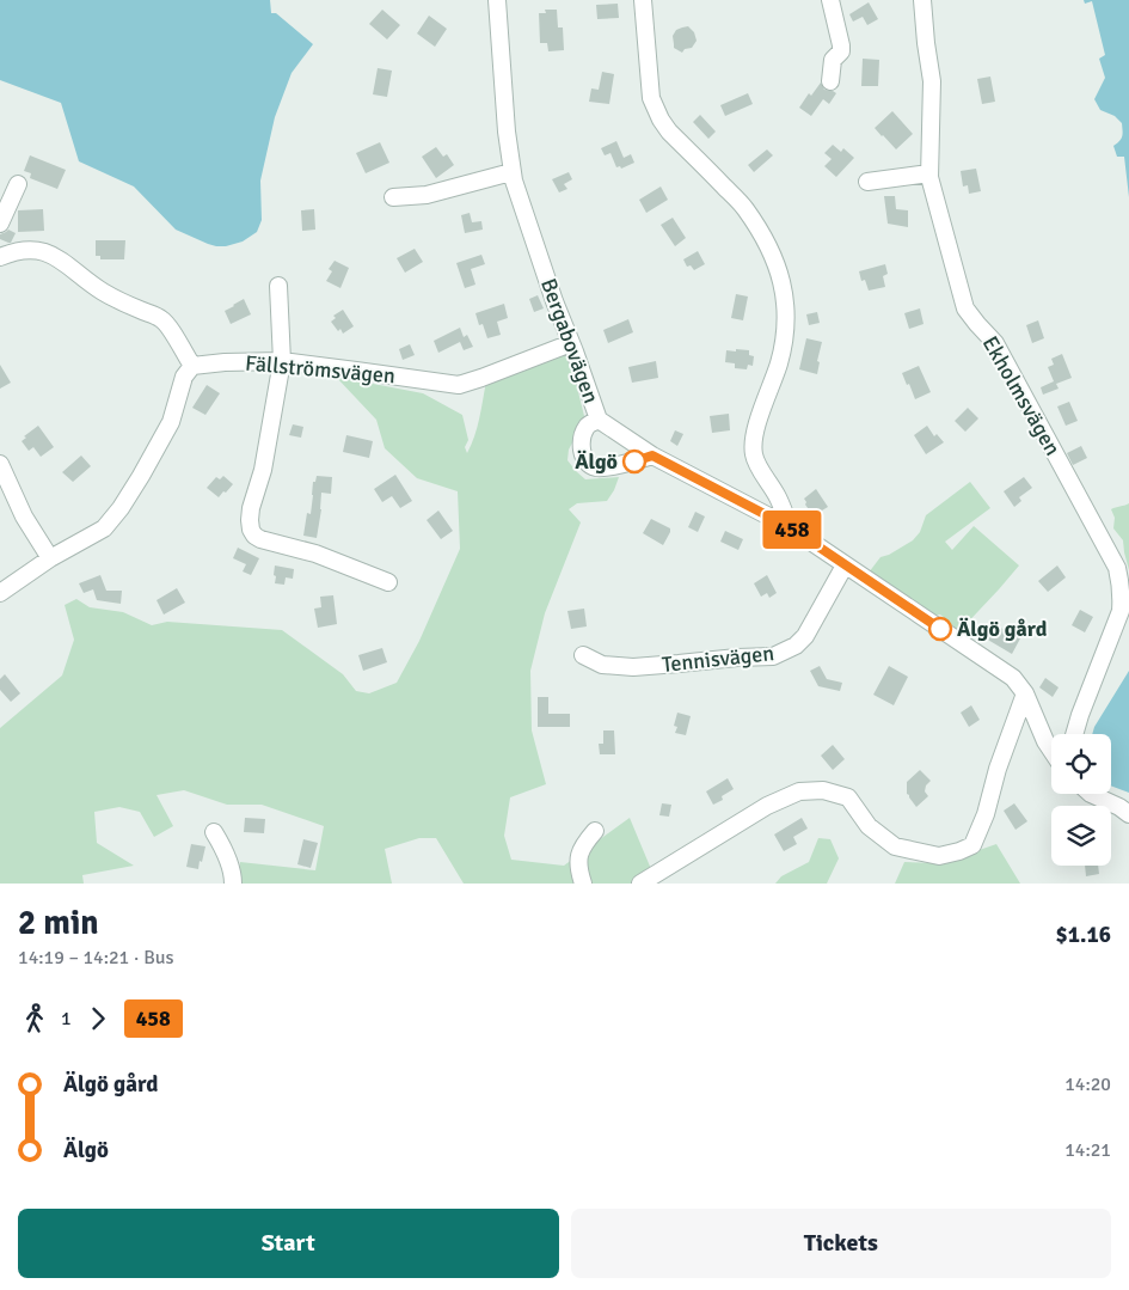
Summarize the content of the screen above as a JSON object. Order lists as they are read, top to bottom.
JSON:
{
  "streets": {
    "street": [
      "Bergabovägen",
      "Fällströmsvägen",
      "Ekholmsvägen",
      "Tennisvägen"
    ]
  },
  "crossings": [
    ["Bergabovägen", "Fällströmsvägen"],
    ["Bergabovägen", "Tennisvägen"]
  ],
  "places": ["Älgö", "Älgö gård"],
  "lines": ["bus line 458"],
  "page": {
    "on_map": "458",
    "heading": ["2 min", "14:19 – 14:21 · Bus", "$1.16"],
    "legs": ["1", "458"],
    "list": [
      {
        "name": "Älgö gård",
        "value": "14:20"
      },
      {
        "name": "Älgö",
        "value": "14:21"
      }
    ],
    "buttons": ["Start", "Tickets"]
  }
}
